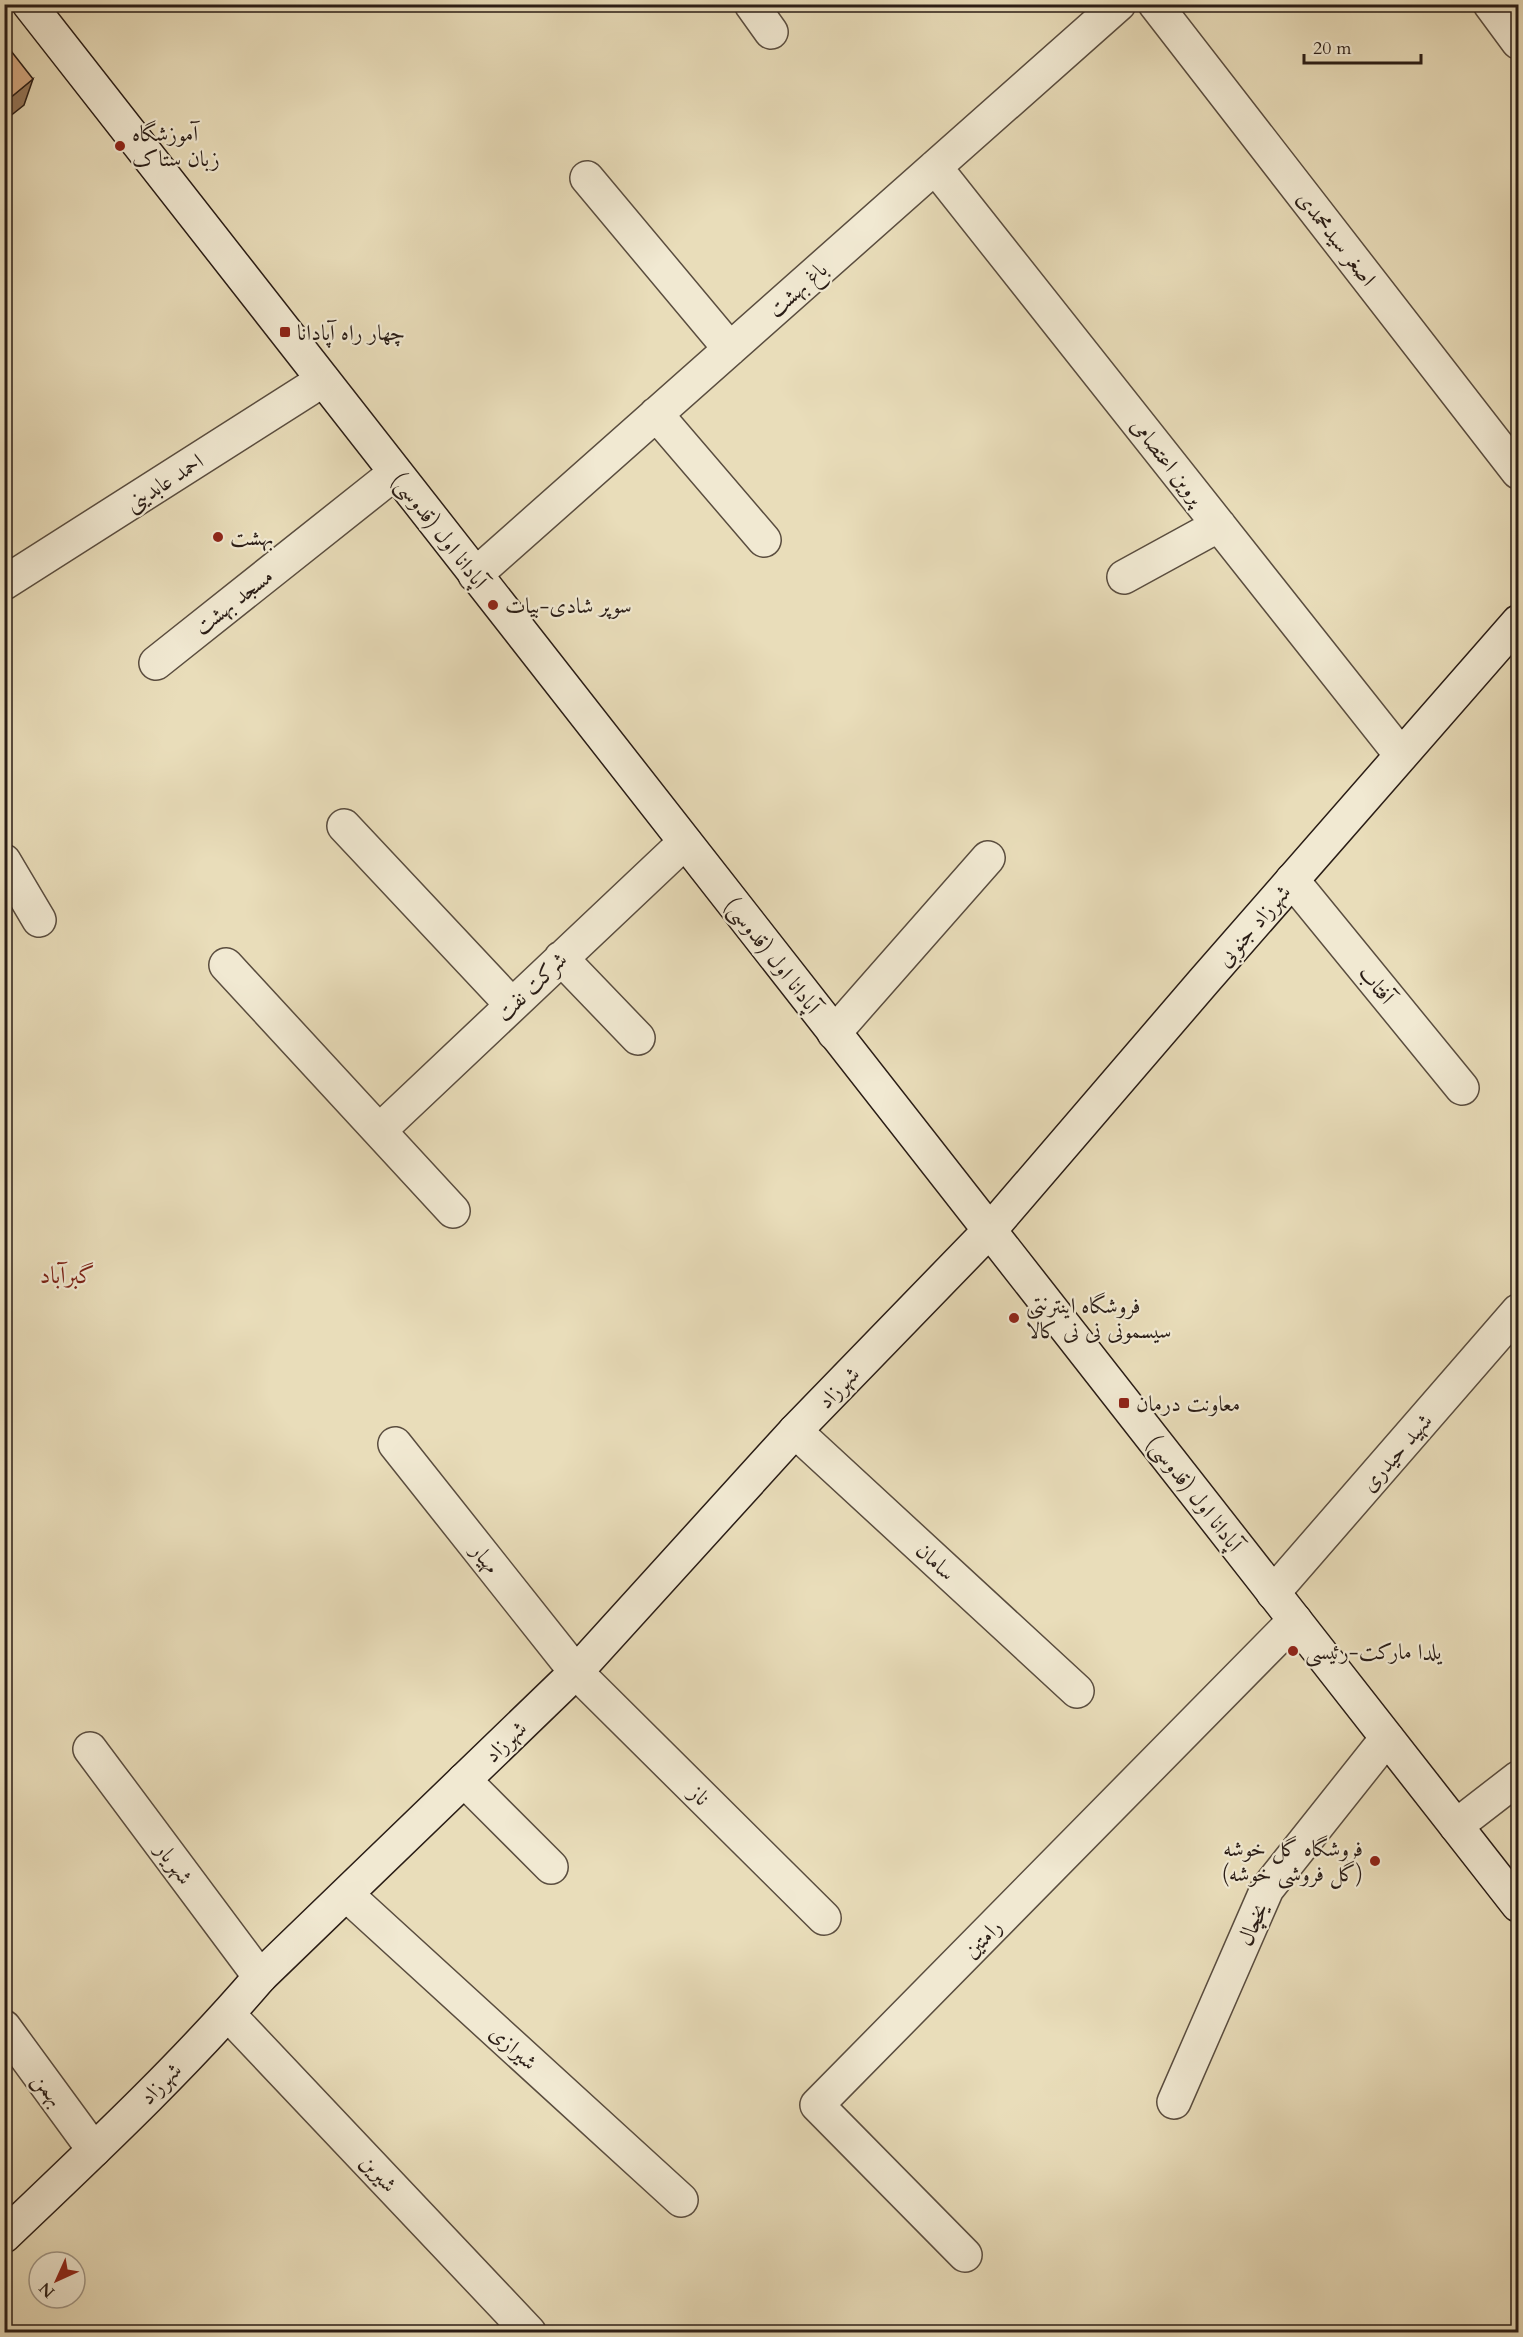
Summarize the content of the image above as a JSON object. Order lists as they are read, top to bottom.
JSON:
{
  "streets": {
    "street": [
      "اصغر سیدمحمدی",
      "باغ بهشت",
      "پروین اعتصامی",
      "احمد عابدینی",
      "آپادانا اول (قدوسی)",
      "مسجد بهشت",
      "شهرزاد جنوبی",
      "آفتاب",
      "شرکت نفت",
      "شهرزاد",
      "شهید حیدری",
      "مهیار",
      "سامان",
      "ناز",
      "شهریار",
      "یخچال",
      "رامتین",
      "شیرازی",
      "بهمن",
      "شیرین"
    ]
  },
  "crossings": [
    ["باغ بهشت", "پروین اعتصامی"],
    ["باغ بهشت", "آپادانا اول (قدوسی)"],
    ["پروین اعتصامی", "شهرزاد جنوبی"],
    ["احمد عابدینی", "آپادانا اول (قدوسی)"],
    ["آپادانا اول (قدوسی)", "مسجد بهشت"],
    ["آپادانا اول (قدوسی)", "شهرزاد جنوبی"],
    ["آپادانا اول (قدوسی)", "شرکت نفت"],
    ["آپادانا اول (قدوسی)", "شهرزاد"],
    ["آپادانا اول (قدوسی)", "شهید حیدری"],
    ["آپادانا اول (قدوسی)", "یخچال"],
    ["آپادانا اول (قدوسی)", "رامتین"],
    ["شهرزاد جنوبی", "آفتاب"],
    ["شهرزاد جنوبی", "شهرزاد"],
    ["شهرزاد", "مهیار"],
    ["شهرزاد", "سامان"],
    ["شهرزاد", "ناز"],
    ["شهرزاد", "شهریار"],
    ["شهرزاد", "شیرازی"],
    ["شهرزاد", "بهمن"],
    ["شهرزاد", "شیرین"],
    ["مهیار", "ناز"]
  ],
  "districts": ["گبرآباد"],
  "places": {
    "other": [
      "آموزشگاه زبان ستاک",
      "بهشت",
      "سوپر شادی-بیات",
      "فروشگاه اینترنتی سیسمونی نی نی کالا",
      "یلدا مارکت-رئیسی",
      "فروشگاه گل خوشه (گل فروشی خوشه)"
    ],
    "transit": ["چهار راه آپادانا", "معاونت درمان"]
  },
  "scale_bar": "20 m",
  "north": "bottom left"
}
